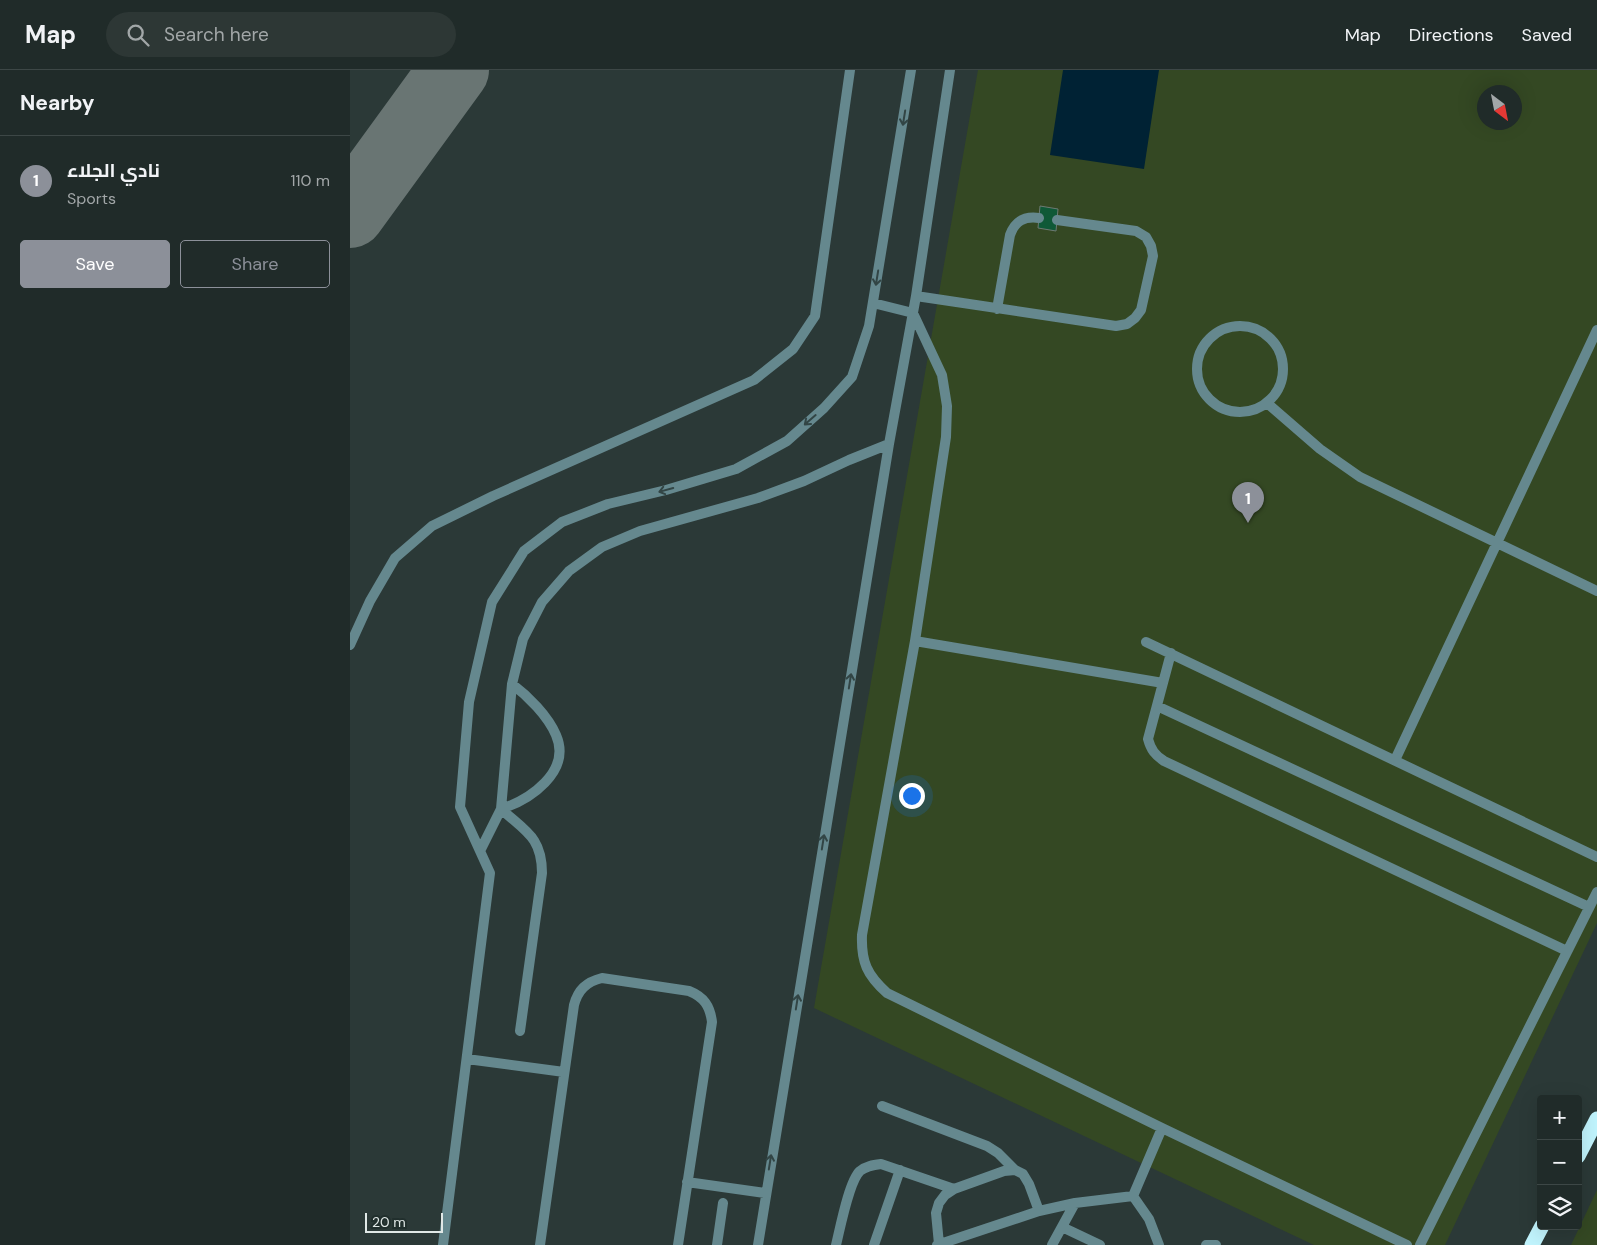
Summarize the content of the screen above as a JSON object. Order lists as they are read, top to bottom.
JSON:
{
  "scale_bar": "20 m",
  "north": "bottom right",
  "page": {
    "header": "Map",
    "search": "Search here",
    "nav": ["Map", "Directions", "Saved"],
    "heading": "Nearby",
    "list": [
      {
        "mark": "1",
        "name": "نادي الجلاء",
        "note": "Sports",
        "value": "110 m"
      }
    ],
    "buttons": ["Save", "Share"],
    "pins": "1",
    "map_buttons": ["+", "−"],
    "scale": "20 m"
  }
}
